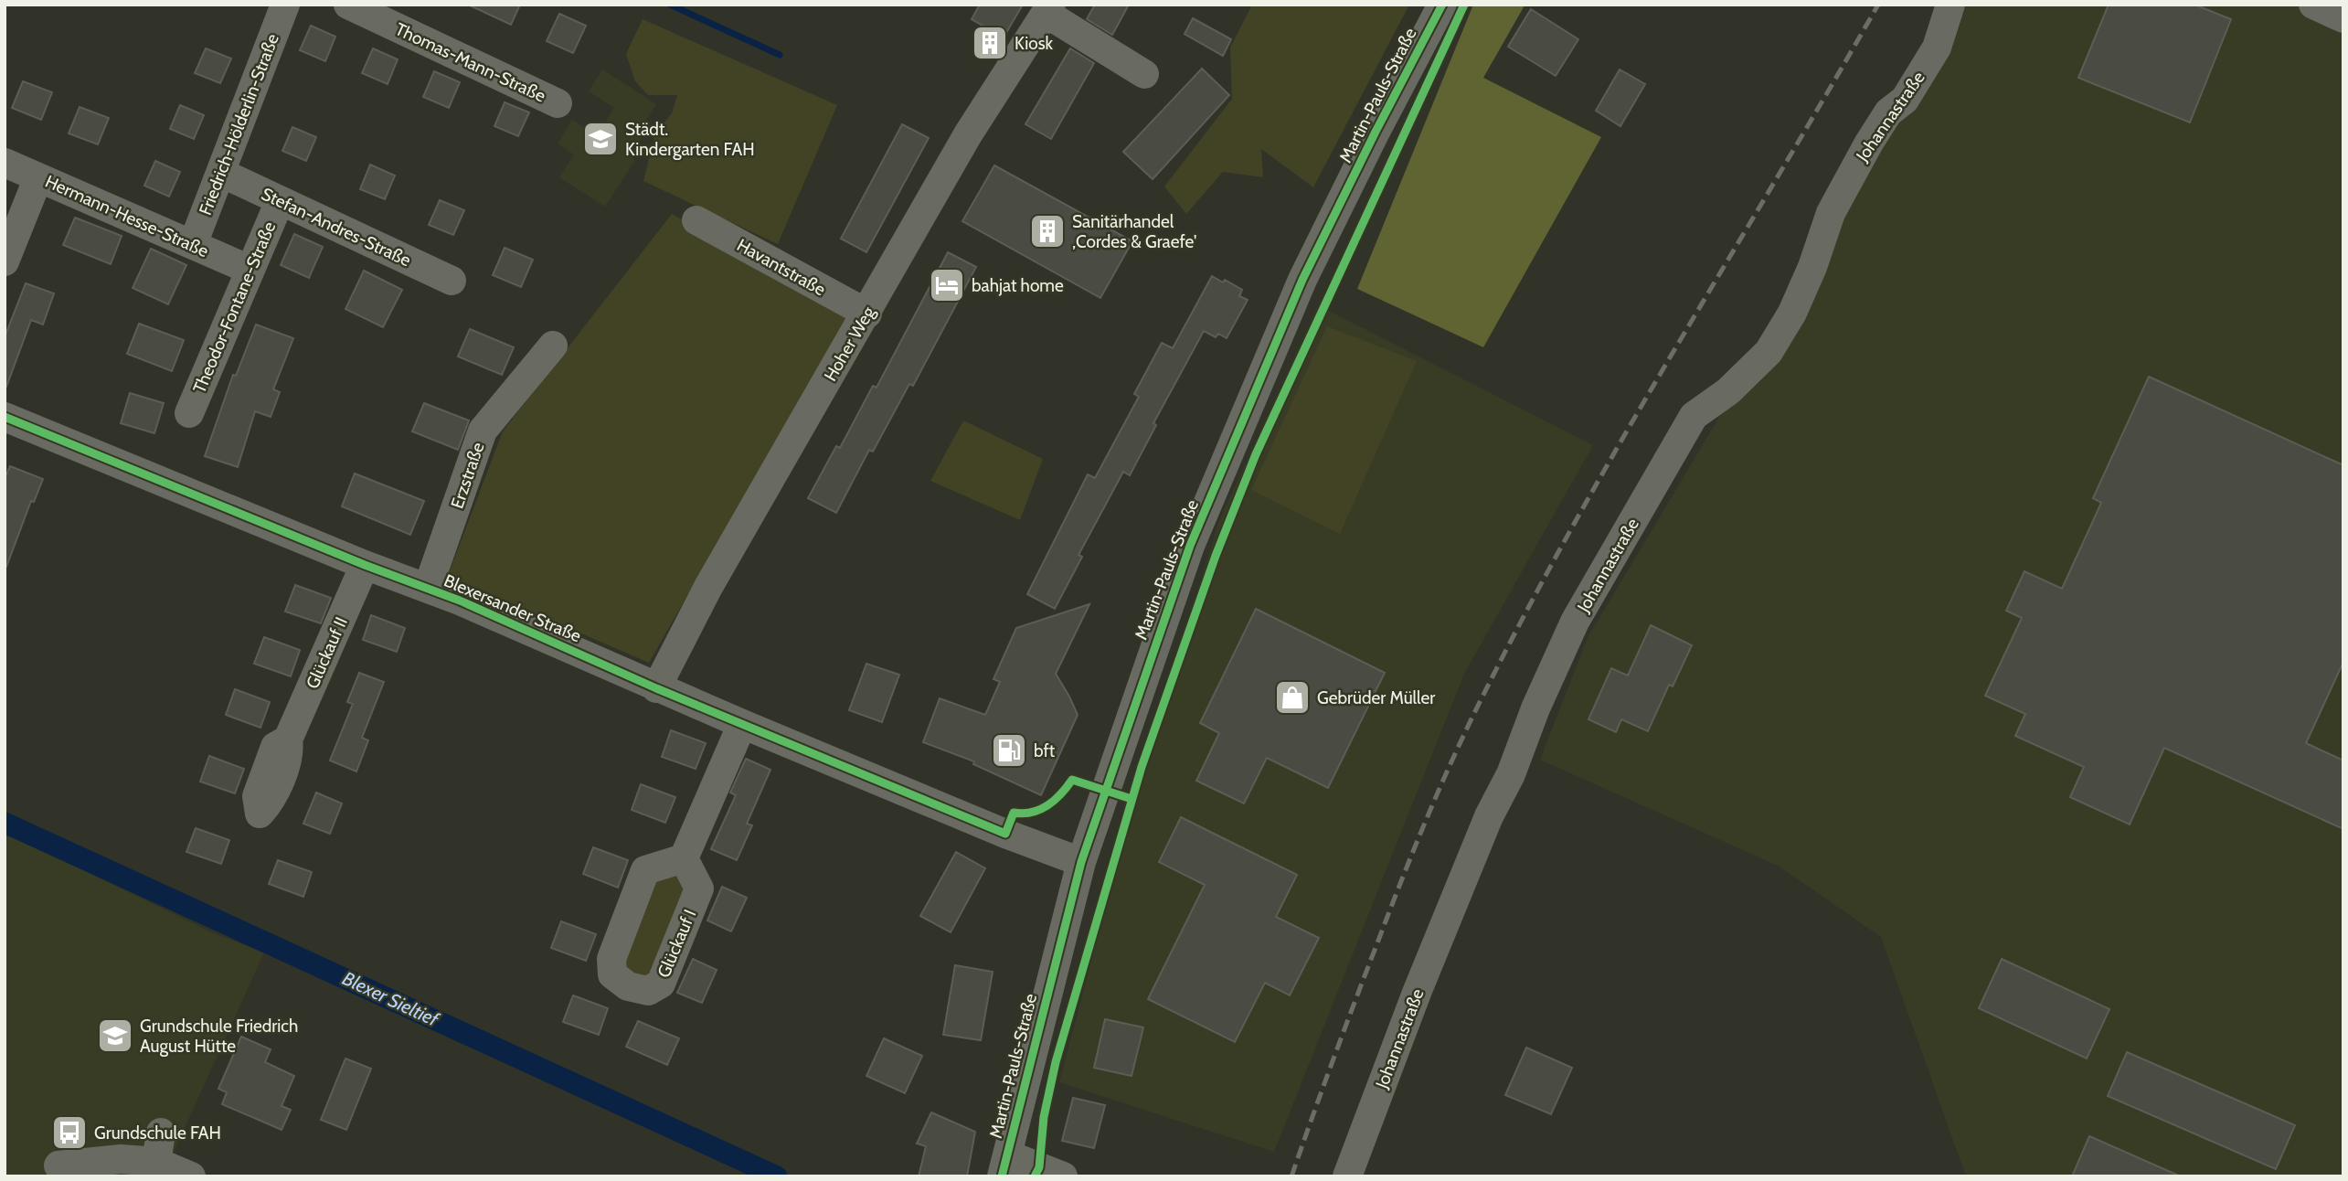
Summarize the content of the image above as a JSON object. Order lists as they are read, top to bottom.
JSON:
{
  "streets": {
    "street": [
      "Thomas-Mann-Straße",
      "Martin-Pauls-Straße",
      "Johannastraße",
      "Friedrich-Hölderlin-Straße",
      "Hermann-Hesse-Straße",
      "Stefan-Andres-Straße",
      "Havantstraße",
      "Theodor-Fontane-Straße",
      "Hoher Weg",
      "Erzstraße",
      "Blexersander Straße",
      "Glückauf II"
    ]
  },
  "crossings": [
    ["Martin-Pauls-Straße", "Blexersander Straße"],
    ["Friedrich-Hölderlin-Straße", "Hermann-Hesse-Straße"],
    ["Friedrich-Hölderlin-Straße", "Stefan-Andres-Straße"],
    ["Hermann-Hesse-Straße", "Theodor-Fontane-Straße"],
    ["Stefan-Andres-Straße", "Theodor-Fontane-Straße"],
    ["Havantstraße", "Hoher Weg"],
    ["Hoher Weg", "Blexersander Straße"],
    ["Erzstraße", "Blexersander Straße"],
    ["Blexersander Straße", "Glückauf II"]
  ],
  "water": ["Blexer Sieltief"],
  "places": {
    "building": ["Kiosk", "Sanitärhandel ,Cordes & Graefe'"],
    "school or university": ["Städt. Kindergarten FAH", "Grundschule Friedrich August Hütte"],
    "hotel": ["bahjat home"],
    "shop": ["Gebrüder Müller"],
    "fuel station": ["bft"],
    "bus stop": ["Grundschule FAH"]
  }
}
